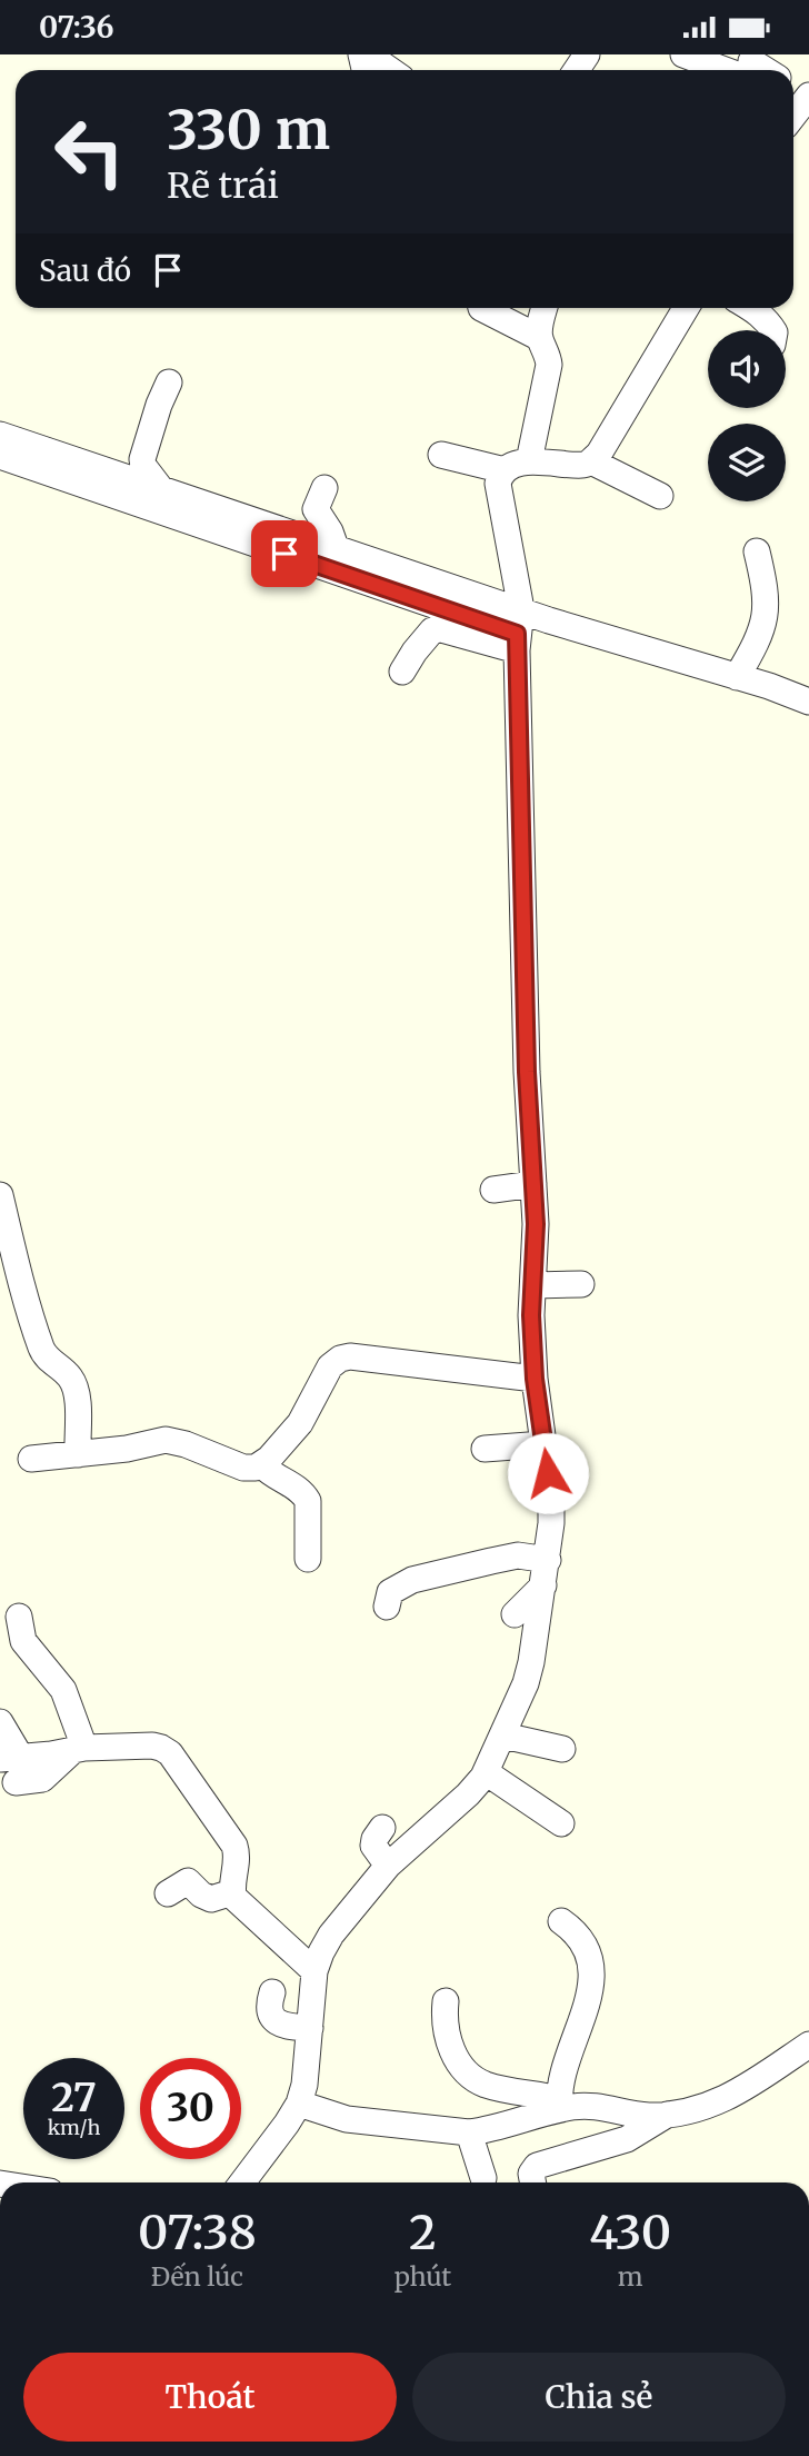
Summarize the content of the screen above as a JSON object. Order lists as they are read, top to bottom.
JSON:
{
  "page": {
    "status": "07:36",
    "turn": ["330 m", "Rẽ trái"],
    "then": "Sau đó",
    "speed": "27 km/h",
    "limit": "30",
    "eta": [
      "07:38",
      "Đến lúc",
      "2",
      "phút",
      "430",
      "m"
    ],
    "buttons": ["Thoát", "Chia sẻ"]
  }
}
